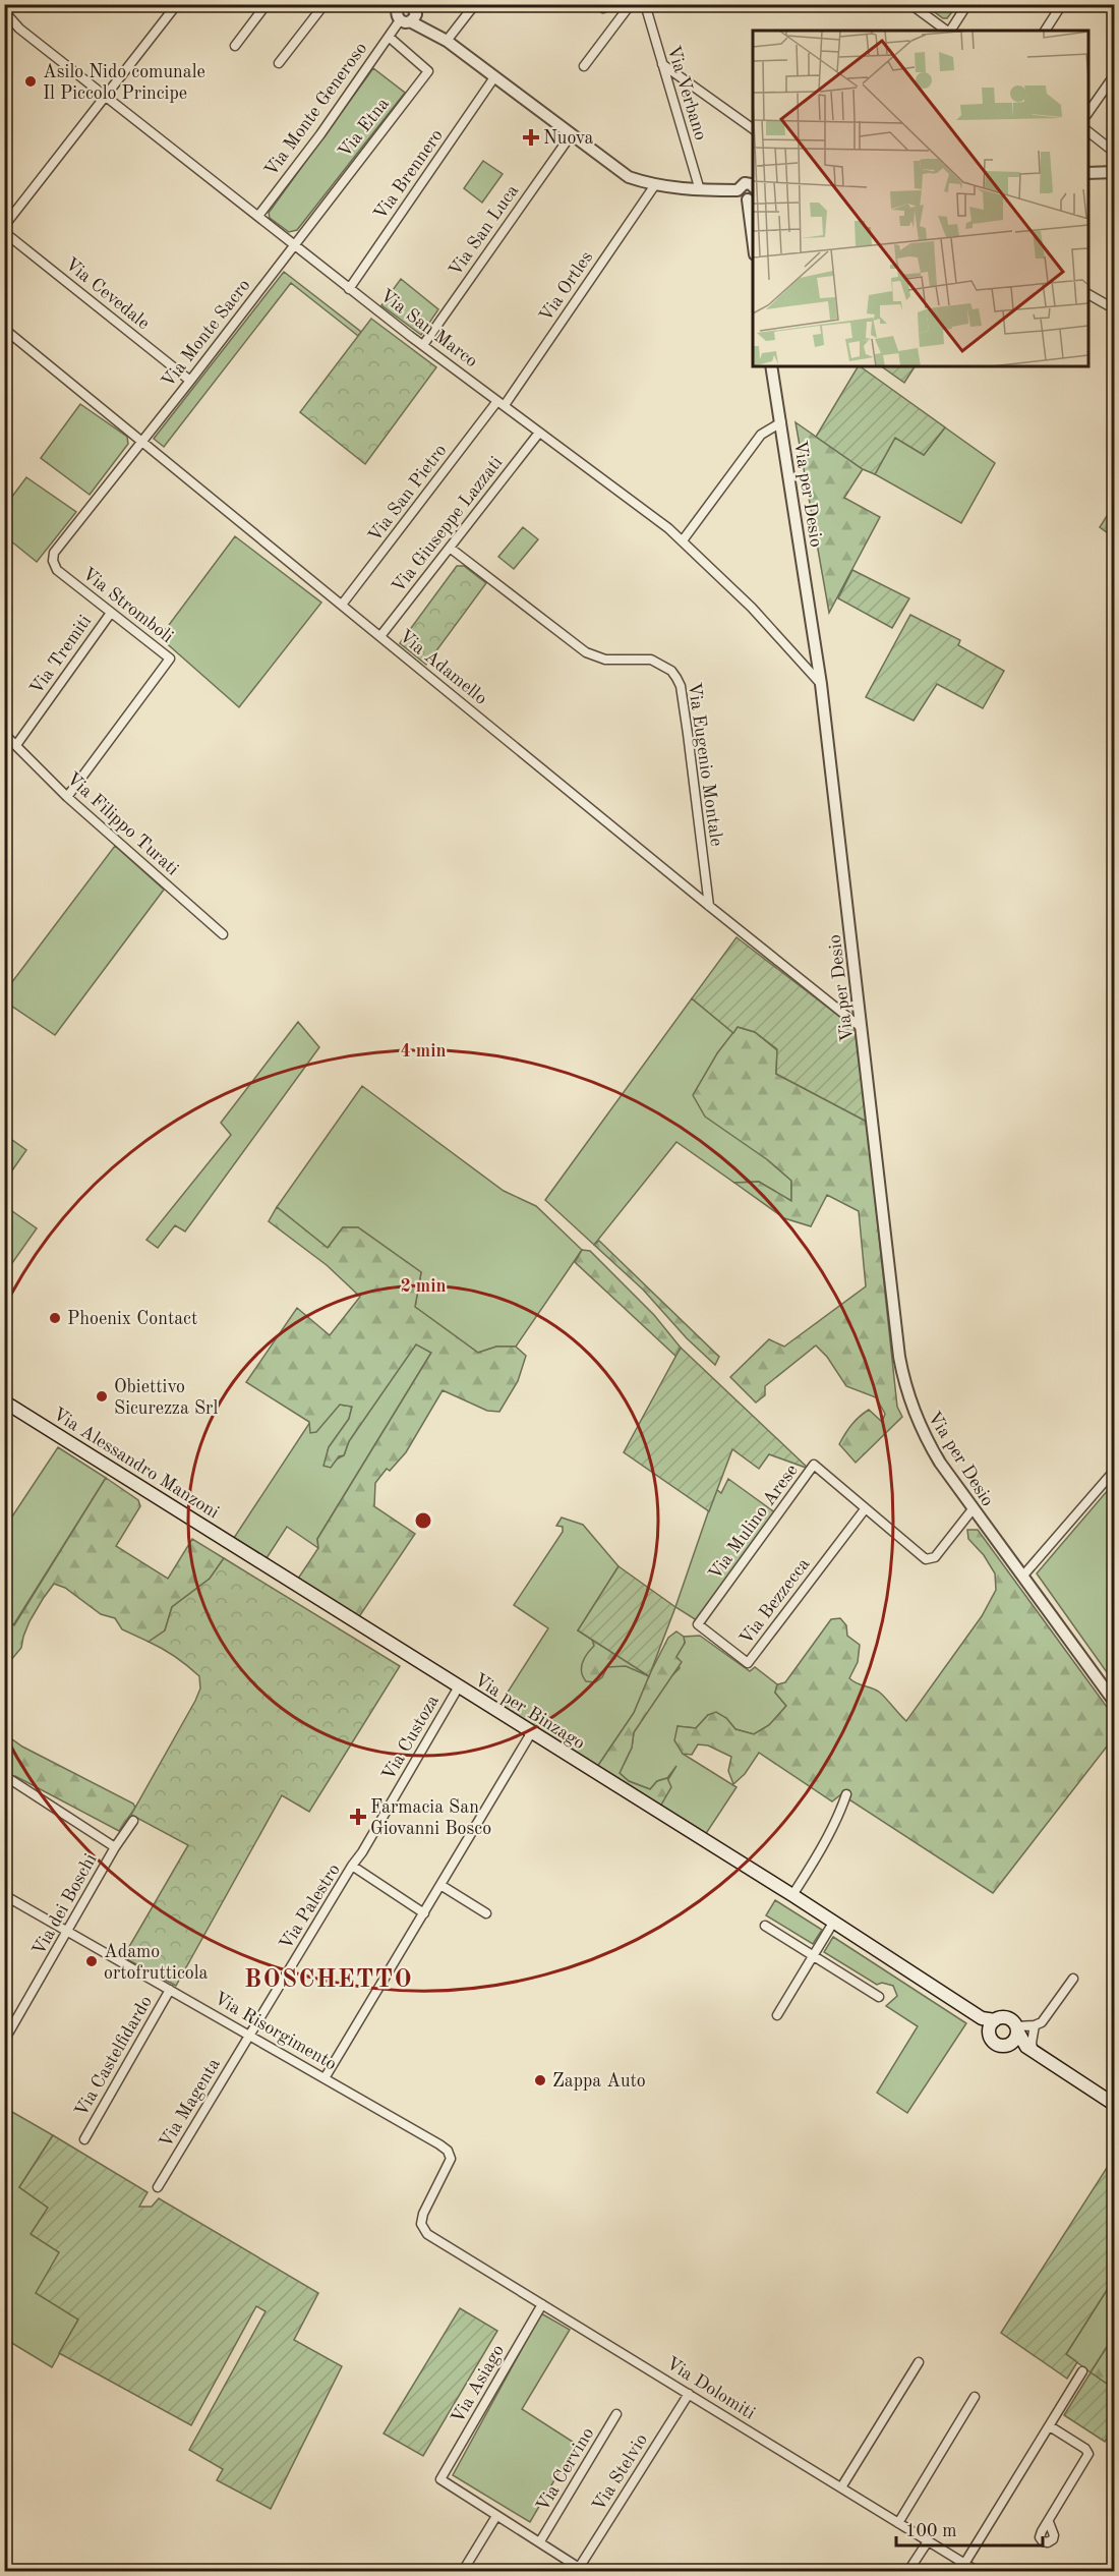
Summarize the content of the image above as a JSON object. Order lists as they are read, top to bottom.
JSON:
{
  "streets": {
    "main road": ["Via Alessandro Manzoni", "Via per Binzago"],
    "street": [
      "Via Verbano",
      "Via Monte Generoso",
      "Via Etna",
      "Via Brennero",
      "Via San Luca",
      "Via Ortles",
      "Via Cevedale",
      "Via San Marco",
      "Via Monte Sacro",
      "Via San Pietro",
      "Via per Desio",
      "Via Giuseppe Lazzati",
      "Via Stromboli",
      "Via Tremiti",
      "Via Adamello",
      "Via Eugenio Montale",
      "Via Filippo Turati",
      "Via Mulino Arese",
      "Via Bezzecca",
      "Via Custoza",
      "Via dei Boschi",
      "Via Palestro",
      "Via Risorgimento",
      "Via Castelfidardo",
      "Via Magenta",
      "Via Asiago",
      "Via Dolomiti",
      "Via Cervino",
      "Via Stelvio"
    ]
  },
  "crossings": [
    ["Via Monte Generoso", "Via Etna"],
    ["Via Monte Generoso", "Via San Marco"],
    ["Via Etna", "Via San Marco"],
    ["Via Etna", "Via Monte Sacro"],
    ["Via Brennero", "Via San Marco"],
    ["Via San Luca", "Via San Marco"],
    ["Via Ortles", "Via San Marco"],
    ["Via Ortles", "Via San Pietro"],
    ["Via Cevedale", "Via Monte Sacro"],
    ["Via San Marco", "Via Monte Sacro"],
    ["Via San Marco", "Via San Pietro"],
    ["Via San Marco", "Via per Desio"],
    ["Via San Marco", "Via Giuseppe Lazzati"],
    ["Via Monte Sacro", "Via Stromboli"],
    ["Via Monte Sacro", "Via Adamello"],
    ["Via San Pietro", "Via Adamello"],
    ["Via per Desio", "Via Adamello"],
    ["Via per Desio", "Via Mulino Arese"],
    ["Via Giuseppe Lazzati", "Via Adamello"],
    ["Via Giuseppe Lazzati", "Via Eugenio Montale"],
    ["Via Stromboli", "Via Tremiti"],
    ["Via Stromboli", "Via Adamello"],
    ["Via Stromboli", "Via Filippo Turati"],
    ["Via Tremiti", "Via Filippo Turati"],
    ["Via Adamello", "Via Eugenio Montale"],
    ["Via Alessandro Manzoni", "Via per Binzago"],
    ["Via Mulino Arese", "Via Bezzecca"],
    ["Via per Binzago", "Via Custoza"],
    ["Via Custoza", "Via Palestro"],
    ["Via dei Boschi", "Via Risorgimento"],
    ["Via Palestro", "Via Risorgimento"],
    ["Via Palestro", "Via Magenta"],
    ["Via Risorgimento", "Via Castelfidardo"],
    ["Via Risorgimento", "Via Magenta"],
    ["Via Risorgimento", "Via Dolomiti"],
    ["Via Asiago", "Via Dolomiti"],
    ["Via Dolomiti", "Via Stelvio"]
  ],
  "districts": ["BOSCHETTO"],
  "places": {
    "other": [
      "Asilo Nido comunale Il Piccolo Principe",
      "Phoenix Contact",
      "Obiettivo Sicurezza Srl",
      "Adamo ortofrutticola",
      "Zappa Auto"
    ],
    "health": ["Nuova", "Farmacia San Giovanni Bosco"]
  },
  "scale_bar": "100 m",
  "rings": ["4 min", "2 min"]
}
